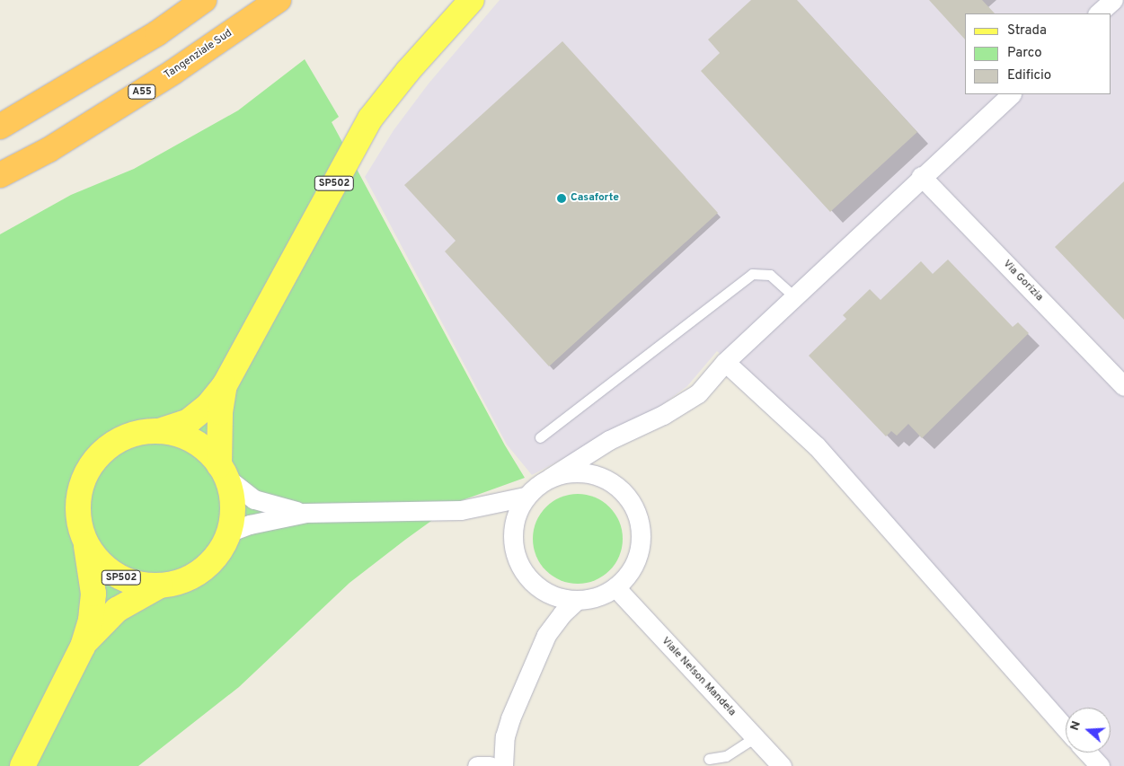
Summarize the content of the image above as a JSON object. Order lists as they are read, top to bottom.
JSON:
{
  "streets": {
    "highway": ["Tangenziale Sud", "A55"],
    "main road": ["SP502"],
    "street": ["Via Gorizia", "Viale Nelson Mandela"]
  },
  "places": ["Casaforte"],
  "legend": ["Strada", "Parco", "Edificio"],
  "north": "left"
}
